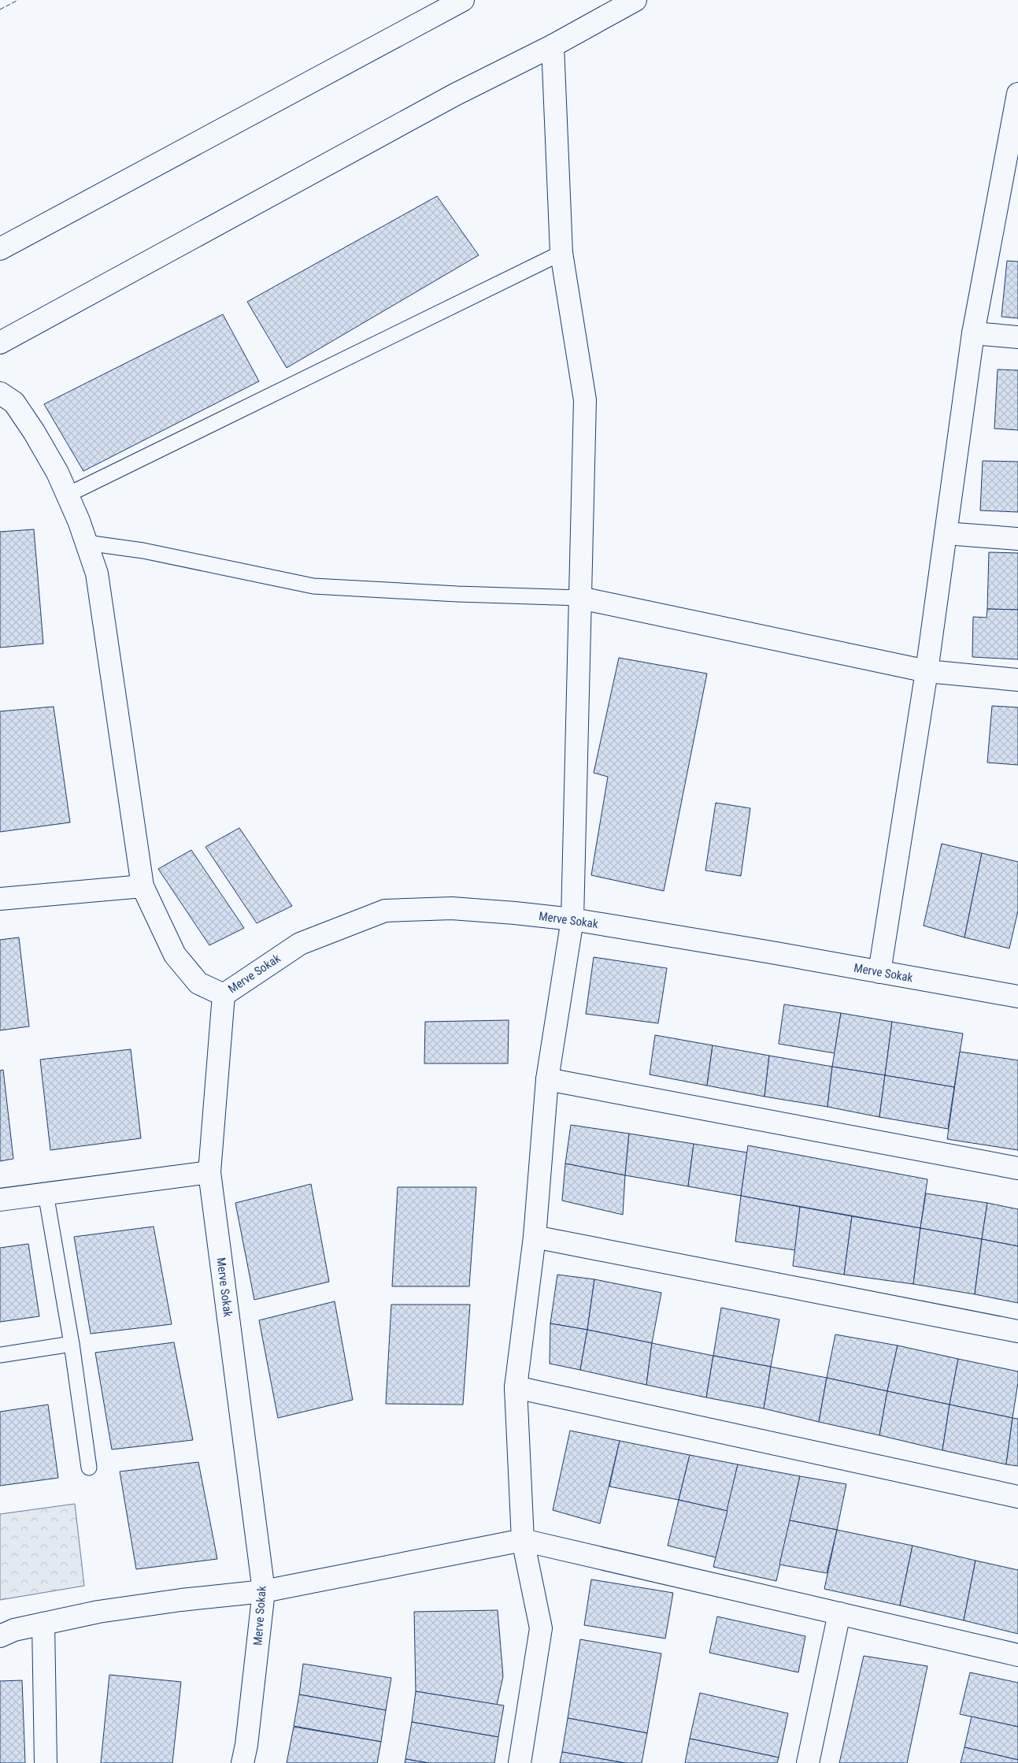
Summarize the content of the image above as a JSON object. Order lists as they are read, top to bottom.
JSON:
{
  "streets": {
    "street": ["Merve Sokak"]
  }
}
